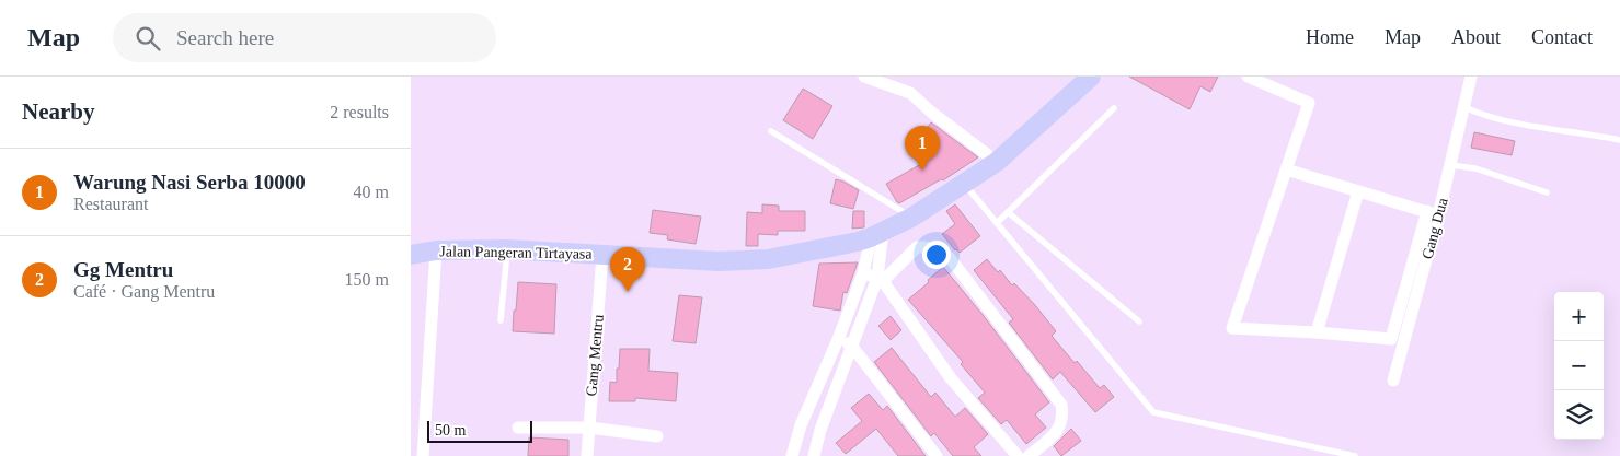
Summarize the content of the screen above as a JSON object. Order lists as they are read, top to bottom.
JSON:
{
  "streets": {
    "main road": ["Jalan Pangeran Tirtayasa"],
    "street": ["Gang Dua", "Gang Mentru"]
  },
  "crossings": [
    ["Jalan Pangeran Tirtayasa", "Gang Mentru"]
  ],
  "scale_bar": "50 m",
  "page": {
    "header": "Map",
    "search": "Search here",
    "nav": [
      "Home",
      "Map",
      "About",
      "Contact"
    ],
    "heading": ["Nearby", "2 results"],
    "pins": ["1", "2"],
    "list": [
      {
        "mark": "1",
        "name": "Warung Nasi Serba 10000",
        "note": "Restaurant",
        "value": "40 m"
      },
      {
        "mark": "2",
        "name": "Gg Mentru",
        "note": "Café · Gang Mentru",
        "value": "150 m"
      }
    ],
    "map_buttons": ["+", "−"],
    "scale": "50 m"
  }
}
